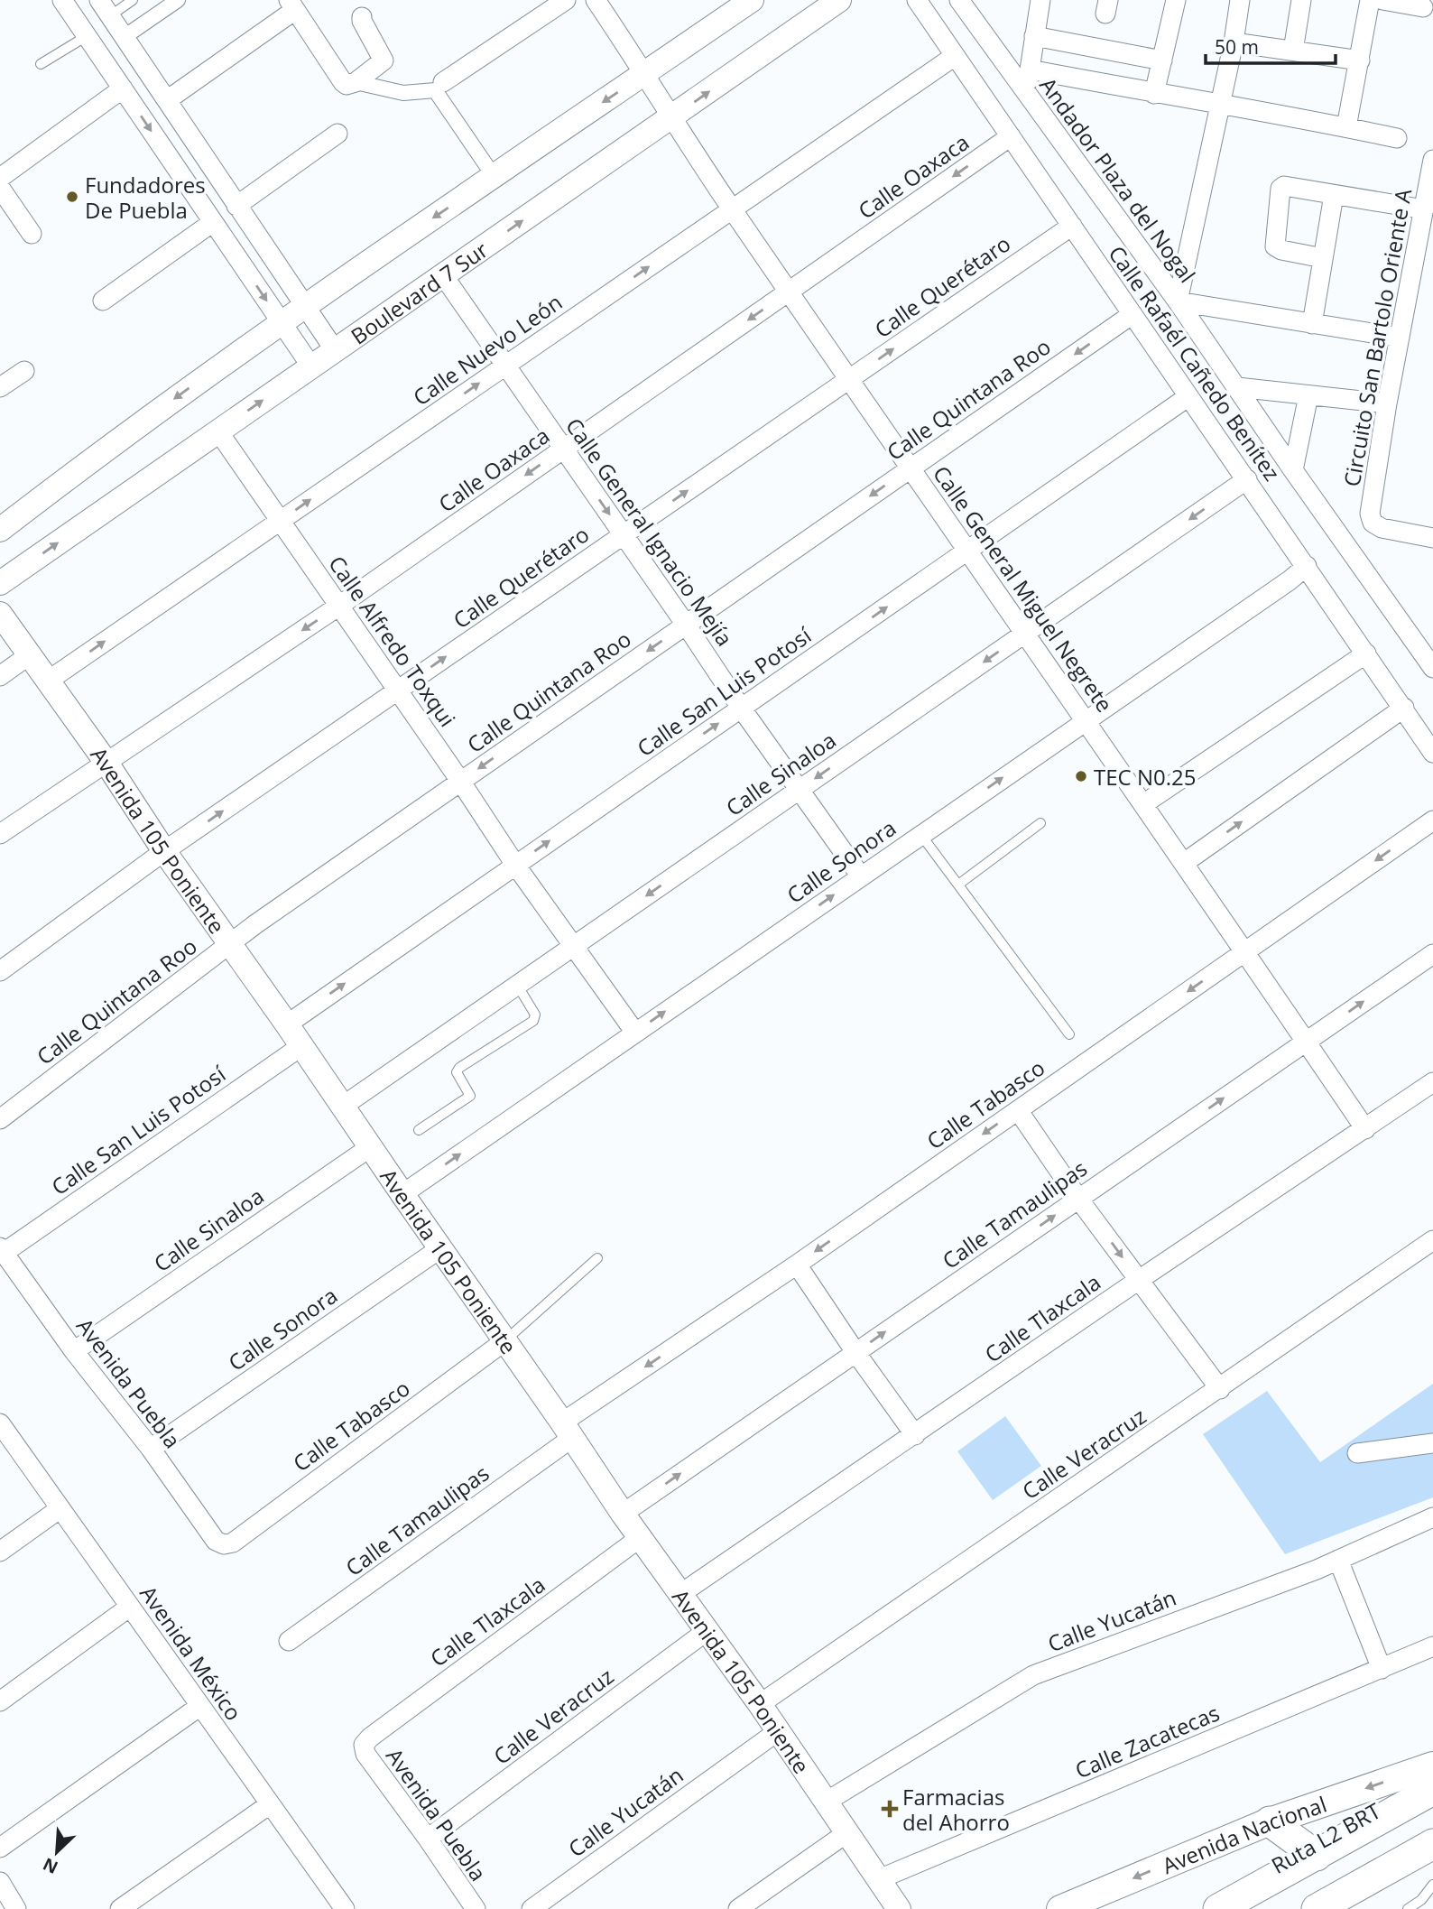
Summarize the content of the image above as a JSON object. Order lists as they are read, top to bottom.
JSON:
{
  "streets": {
    "main road": ["Avenida Nacional"],
    "street": [
      "Calle Oaxaca",
      "Andador Plaza del Nogal",
      "Calle Querétaro",
      "Boulevard 7 Sur",
      "Circuito San Bartolo Oriente A",
      "Calle Nuevo León",
      "Calle Rafaél Cañedo Benítez",
      "Calle Quintana Roo",
      "Calle General Ignacio Mejía",
      "Calle General Miguel Negrete",
      "Calle Alfredo Toxqui",
      "Calle San Luis Potosí",
      "Calle Sinaloa",
      "Avenida 105 Poniente",
      "Calle Sonora",
      "Calle Tabasco",
      "Calle Tamaulipas",
      "Calle Tlaxcala",
      "Avenida Puebla",
      "Calle Veracruz",
      "Calle Yucatán",
      "Avenida México",
      "Calle Zacatecas"
    ],
    "lane": ["Ruta L2 BRT"]
  },
  "crossings": [
    ["Calle Oaxaca", "Calle Rafaél Cañedo Benítez"],
    ["Calle Oaxaca", "Calle General Ignacio Mejía"],
    ["Calle Oaxaca", "Calle General Miguel Negrete"],
    ["Calle Oaxaca", "Calle Alfredo Toxqui"],
    ["Calle Oaxaca", "Avenida 105 Poniente"],
    ["Calle Querétaro", "Calle Rafaél Cañedo Benítez"],
    ["Calle Querétaro", "Calle General Ignacio Mejía"],
    ["Calle Querétaro", "Calle General Miguel Negrete"],
    ["Calle Querétaro", "Calle Alfredo Toxqui"],
    ["Calle Querétaro", "Avenida 105 Poniente"],
    ["Boulevard 7 Sur", "Calle General Ignacio Mejía"],
    ["Boulevard 7 Sur", "Calle General Miguel Negrete"],
    ["Boulevard 7 Sur", "Calle Alfredo Toxqui"],
    ["Calle Nuevo León", "Calle Rafaél Cañedo Benítez"],
    ["Calle Nuevo León", "Calle General Ignacio Mejía"],
    ["Calle Nuevo León", "Calle General Miguel Negrete"],
    ["Calle Nuevo León", "Calle Alfredo Toxqui"],
    ["Calle Nuevo León", "Avenida 105 Poniente"],
    ["Calle Rafaél Cañedo Benítez", "Calle Quintana Roo"],
    ["Calle Rafaél Cañedo Benítez", "Calle San Luis Potosí"],
    ["Calle Rafaél Cañedo Benítez", "Calle Sinaloa"],
    ["Calle Rafaél Cañedo Benítez", "Calle Sonora"],
    ["Calle Quintana Roo", "Calle General Ignacio Mejía"],
    ["Calle Quintana Roo", "Calle General Miguel Negrete"],
    ["Calle Quintana Roo", "Calle Alfredo Toxqui"],
    ["Calle Quintana Roo", "Avenida 105 Poniente"],
    ["Calle General Ignacio Mejía", "Calle San Luis Potosí"],
    ["Calle General Ignacio Mejía", "Calle Sinaloa"],
    ["Calle General Ignacio Mejía", "Calle Sonora"],
    ["Calle General Miguel Negrete", "Calle San Luis Potosí"],
    ["Calle General Miguel Negrete", "Calle Sinaloa"],
    ["Calle General Miguel Negrete", "Calle Sonora"],
    ["Calle General Miguel Negrete", "Calle Tabasco"],
    ["Calle General Miguel Negrete", "Calle Tamaulipas"],
    ["Calle General Miguel Negrete", "Calle Tlaxcala"],
    ["Calle Alfredo Toxqui", "Calle San Luis Potosí"],
    ["Calle Alfredo Toxqui", "Calle Sinaloa"],
    ["Calle Alfredo Toxqui", "Calle Sonora"],
    ["Calle San Luis Potosí", "Avenida 105 Poniente"],
    ["Calle San Luis Potosí", "Avenida Puebla"],
    ["Calle Sinaloa", "Avenida 105 Poniente"],
    ["Calle Sinaloa", "Avenida Puebla"],
    ["Avenida 105 Poniente", "Calle Sonora"],
    ["Avenida 105 Poniente", "Calle Tabasco"],
    ["Avenida 105 Poniente", "Calle Tamaulipas"],
    ["Avenida 105 Poniente", "Calle Tlaxcala"],
    ["Avenida 105 Poniente", "Calle Veracruz"],
    ["Avenida 105 Poniente", "Calle Yucatán"],
    ["Avenida 105 Poniente", "Calle Zacatecas"],
    ["Calle Sonora", "Avenida Puebla"],
    ["Calle Tabasco", "Calle Tamaulipas"],
    ["Calle Tabasco", "Avenida Puebla"],
    ["Calle Tlaxcala", "Avenida Puebla"],
    ["Avenida Puebla", "Calle Veracruz"]
  ],
  "one_way": [
    "Calle Oaxaca",
    "Calle Querétaro",
    "Calle Quintana Roo",
    "Calle San Luis Potosí",
    "Calle Sinaloa",
    "Calle Sonora",
    "Calle Tabasco",
    "Calle Tamaulipas"
  ],
  "places": {
    "other": ["Fundadores De Puebla", "TEC N0.25"],
    "health": ["Farmacias del Ahorro"]
  },
  "scale_bar": "50 m",
  "north": "bottom left"
}
